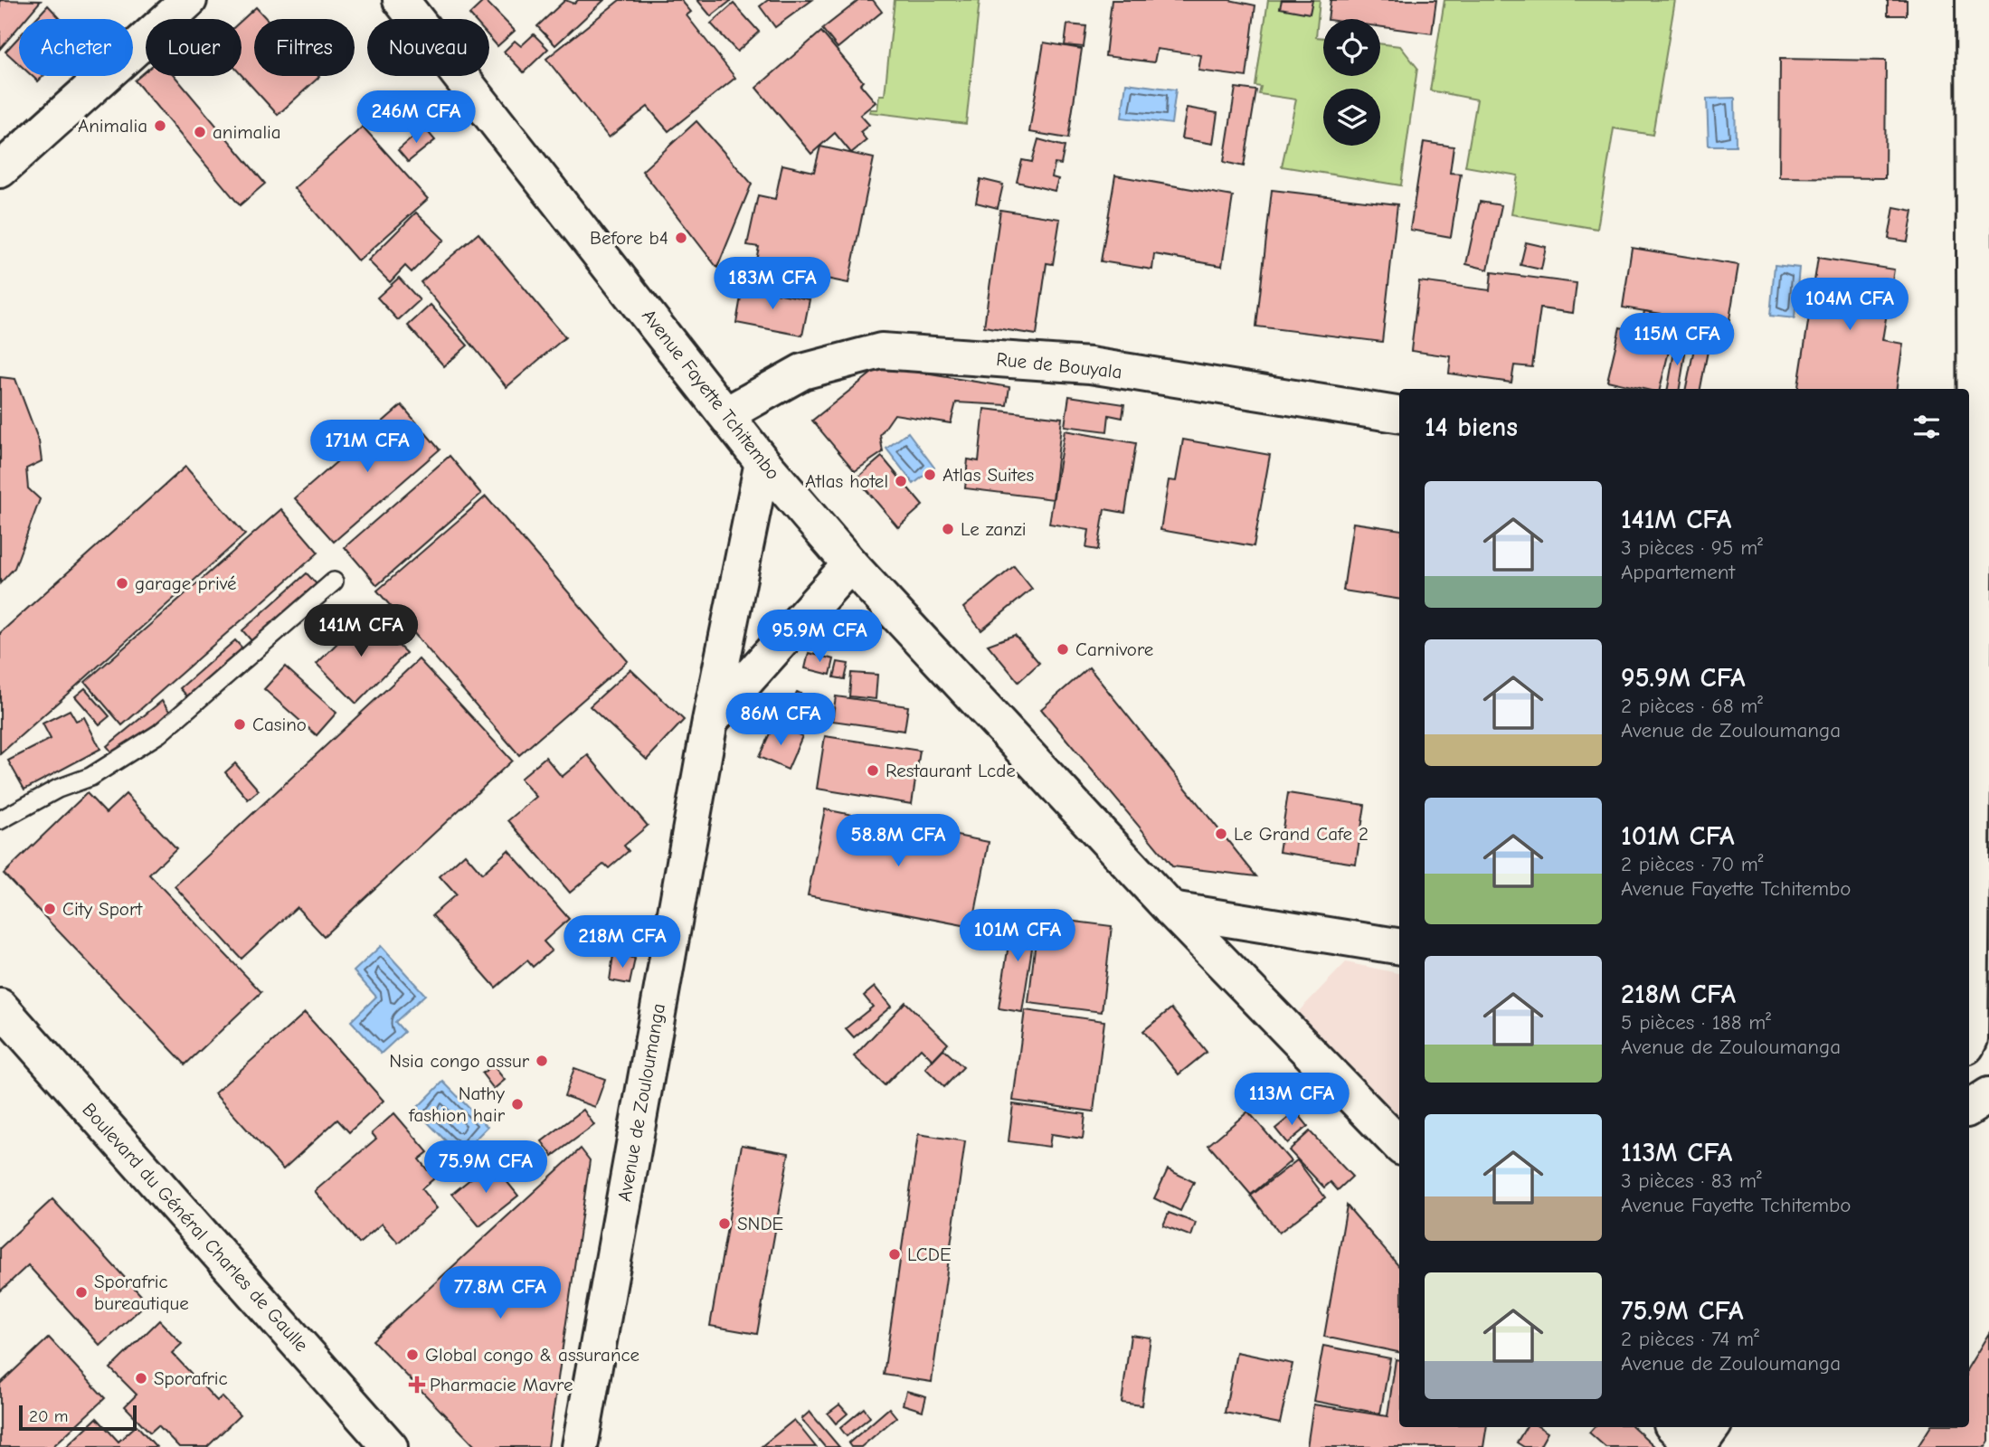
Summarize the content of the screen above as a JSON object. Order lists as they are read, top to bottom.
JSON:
{
  "streets": {
    "street": [
      "Rue de Bouyala",
      "Avenue Fayette Tchitembo",
      "Avenue de Zouloumanga",
      "Boulevard du Général Charles de Gaulle"
    ]
  },
  "crossings": [
    ["Rue de Bouyala", "Avenue Fayette Tchitembo"],
    ["Avenue Fayette Tchitembo", "Avenue de Zouloumanga"]
  ],
  "places": {
    "other": [
      "Animalia",
      "animalia",
      "Before b4",
      "Atlas Suites",
      "Atlas hotel",
      "Le zanzi",
      "garage privé",
      "Carnivore",
      "Casino",
      "Restaurant Lcde",
      "Le Grand Cafe 2",
      "City Sport",
      "Nsia congo assur",
      "Nathy fashion hair",
      "SNDE",
      "LCDE",
      "Sporafric bureautique",
      "Global congo & assurance",
      "Sporafric"
    ],
    "health": ["Pharmacie Mavre"]
  },
  "scale_bar": "20 m",
  "page": {
    "chip": [
      "Acheter",
      "Louer",
      "Filtres",
      "Nouveau"
    ],
    "price": [
      "246M CFA",
      "183M CFA",
      "104M CFA",
      "115M CFA",
      "171M CFA",
      "141M CFA",
      "95.9M CFA",
      "86M CFA",
      "58.8M CFA",
      "101M CFA",
      "218M CFA",
      "113M CFA",
      "75.9M CFA",
      "77.8M CFA"
    ],
    "heading": "14 biens",
    "list": [
      {
        "name": "141M CFA",
        "note": "3 pièces · 95 m² · Appartement"
      },
      {
        "name": "95.9M CFA",
        "note": "2 pièces · 68 m² · Avenue de Zouloumanga"
      },
      {
        "name": "101M CFA",
        "note": "2 pièces · 70 m² · Avenue Fayette Tchitembo"
      },
      {
        "name": "218M CFA",
        "note": "5 pièces · 188 m² · Avenue de Zouloumanga"
      },
      {
        "name": "113M CFA",
        "note": "3 pièces · 83 m² · Avenue Fayette Tchitembo"
      },
      {
        "name": "75.9M CFA",
        "note": "2 pièces · 74 m² · Avenue de Zouloumanga"
      }
    ],
    "scale": "20 m"
  }
}
